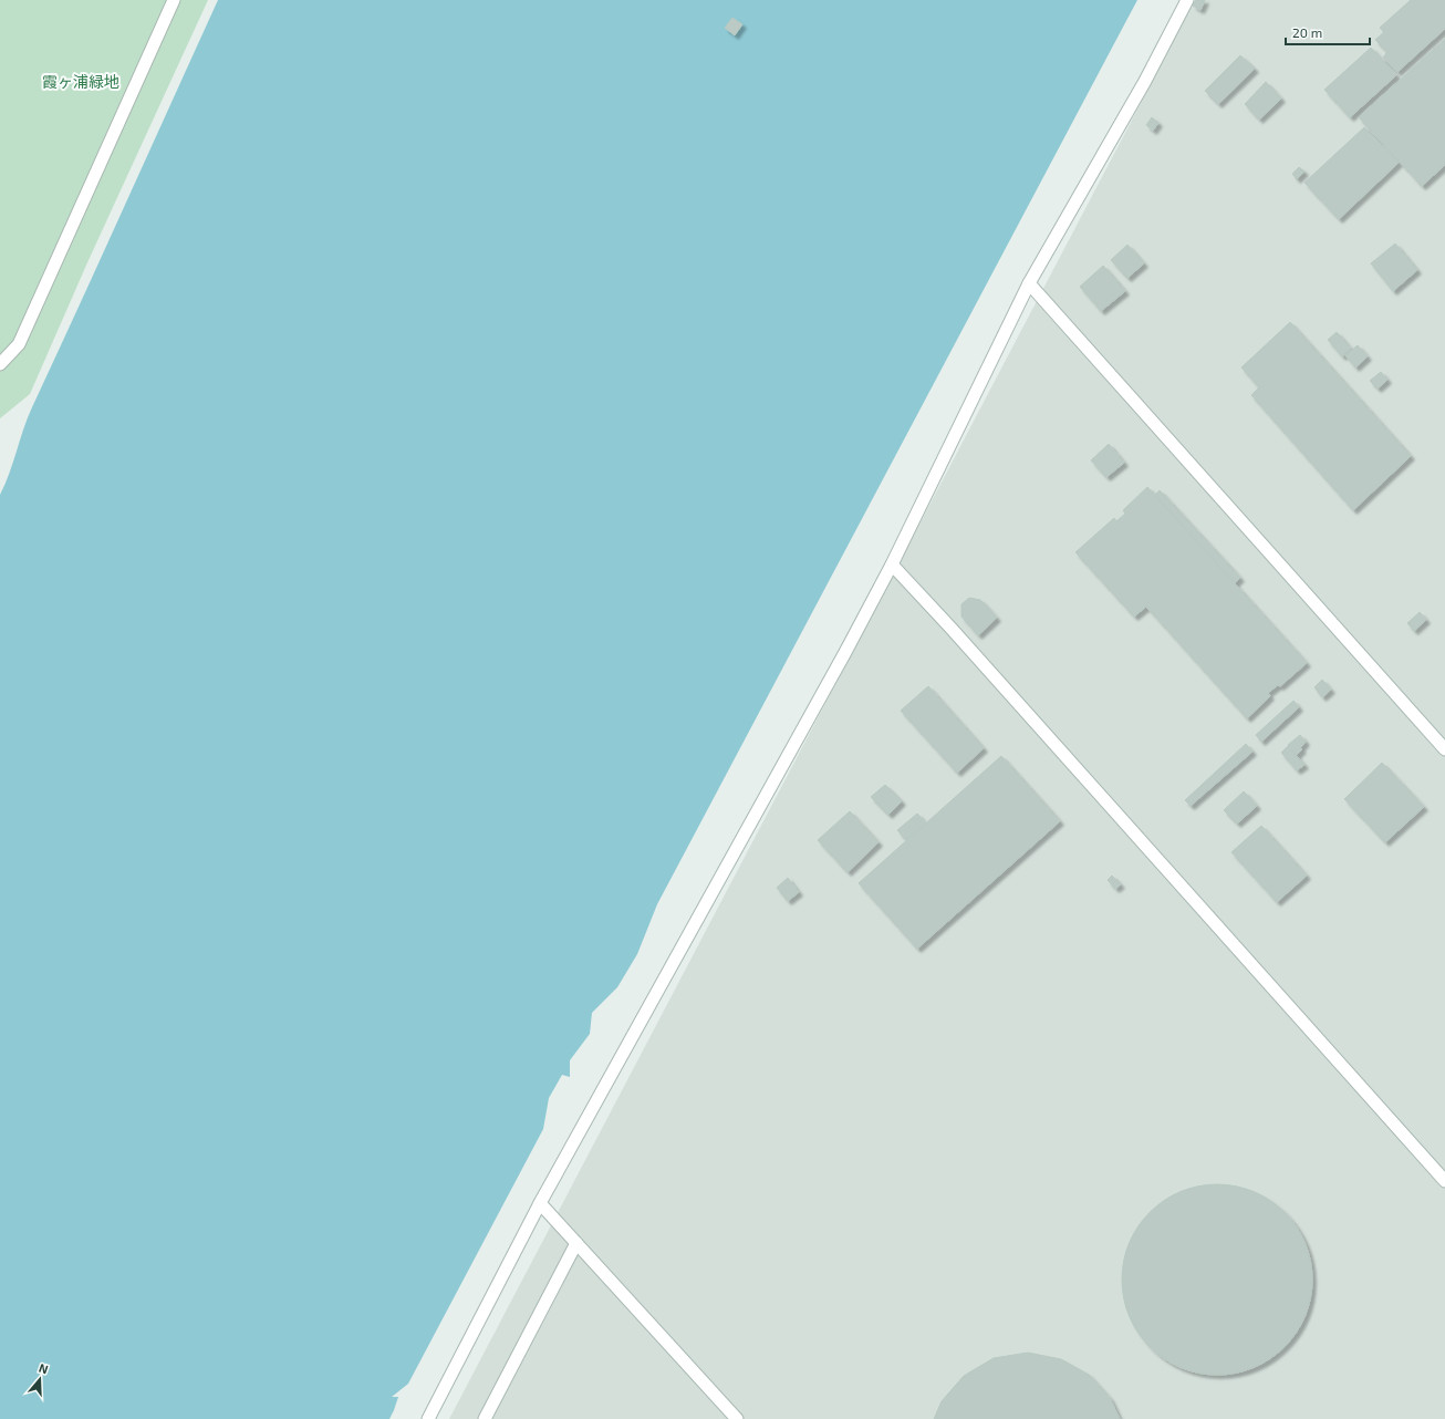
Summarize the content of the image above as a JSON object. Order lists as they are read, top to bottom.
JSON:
{
  "parks": ["霞ヶ浦緑地"],
  "scale_bar": "20 m",
  "north": "top"
}
